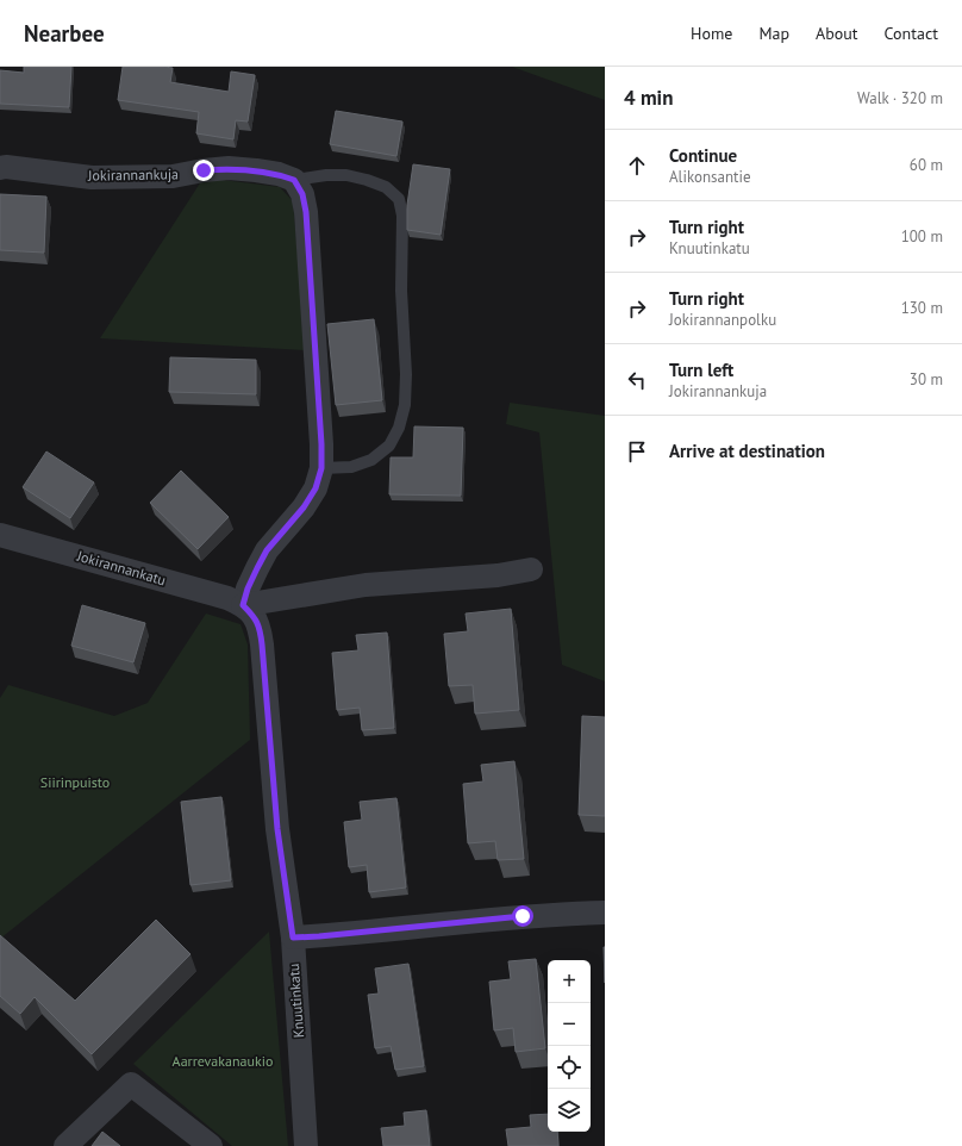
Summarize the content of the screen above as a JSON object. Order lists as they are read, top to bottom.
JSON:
{
  "streets": {
    "street": ["Jokirannankuja", "Jokirannankatu", "Knuutinkatu"]
  },
  "crossings": [
    ["Jokirannankatu", "Knuutinkatu"]
  ],
  "parks": ["Siirinpuisto", "Aarrevakanaukio"],
  "page": {
    "header": "Nearbee",
    "nav": [
      "Home",
      "Map",
      "About",
      "Contact"
    ],
    "heading": ["4 min", "Walk · 320 m"],
    "list": [
      ["Continue", "Alikonsantie", "60 m"],
      ["Turn right", "Knuutinkatu", "100 m"],
      ["Turn right", "Jokirannanpolku", "130 m"],
      ["Turn left", "Jokirannankuja", "30 m"],
      "Arrive at destination"
    ],
    "map_buttons": ["+", "−"]
  }
}
